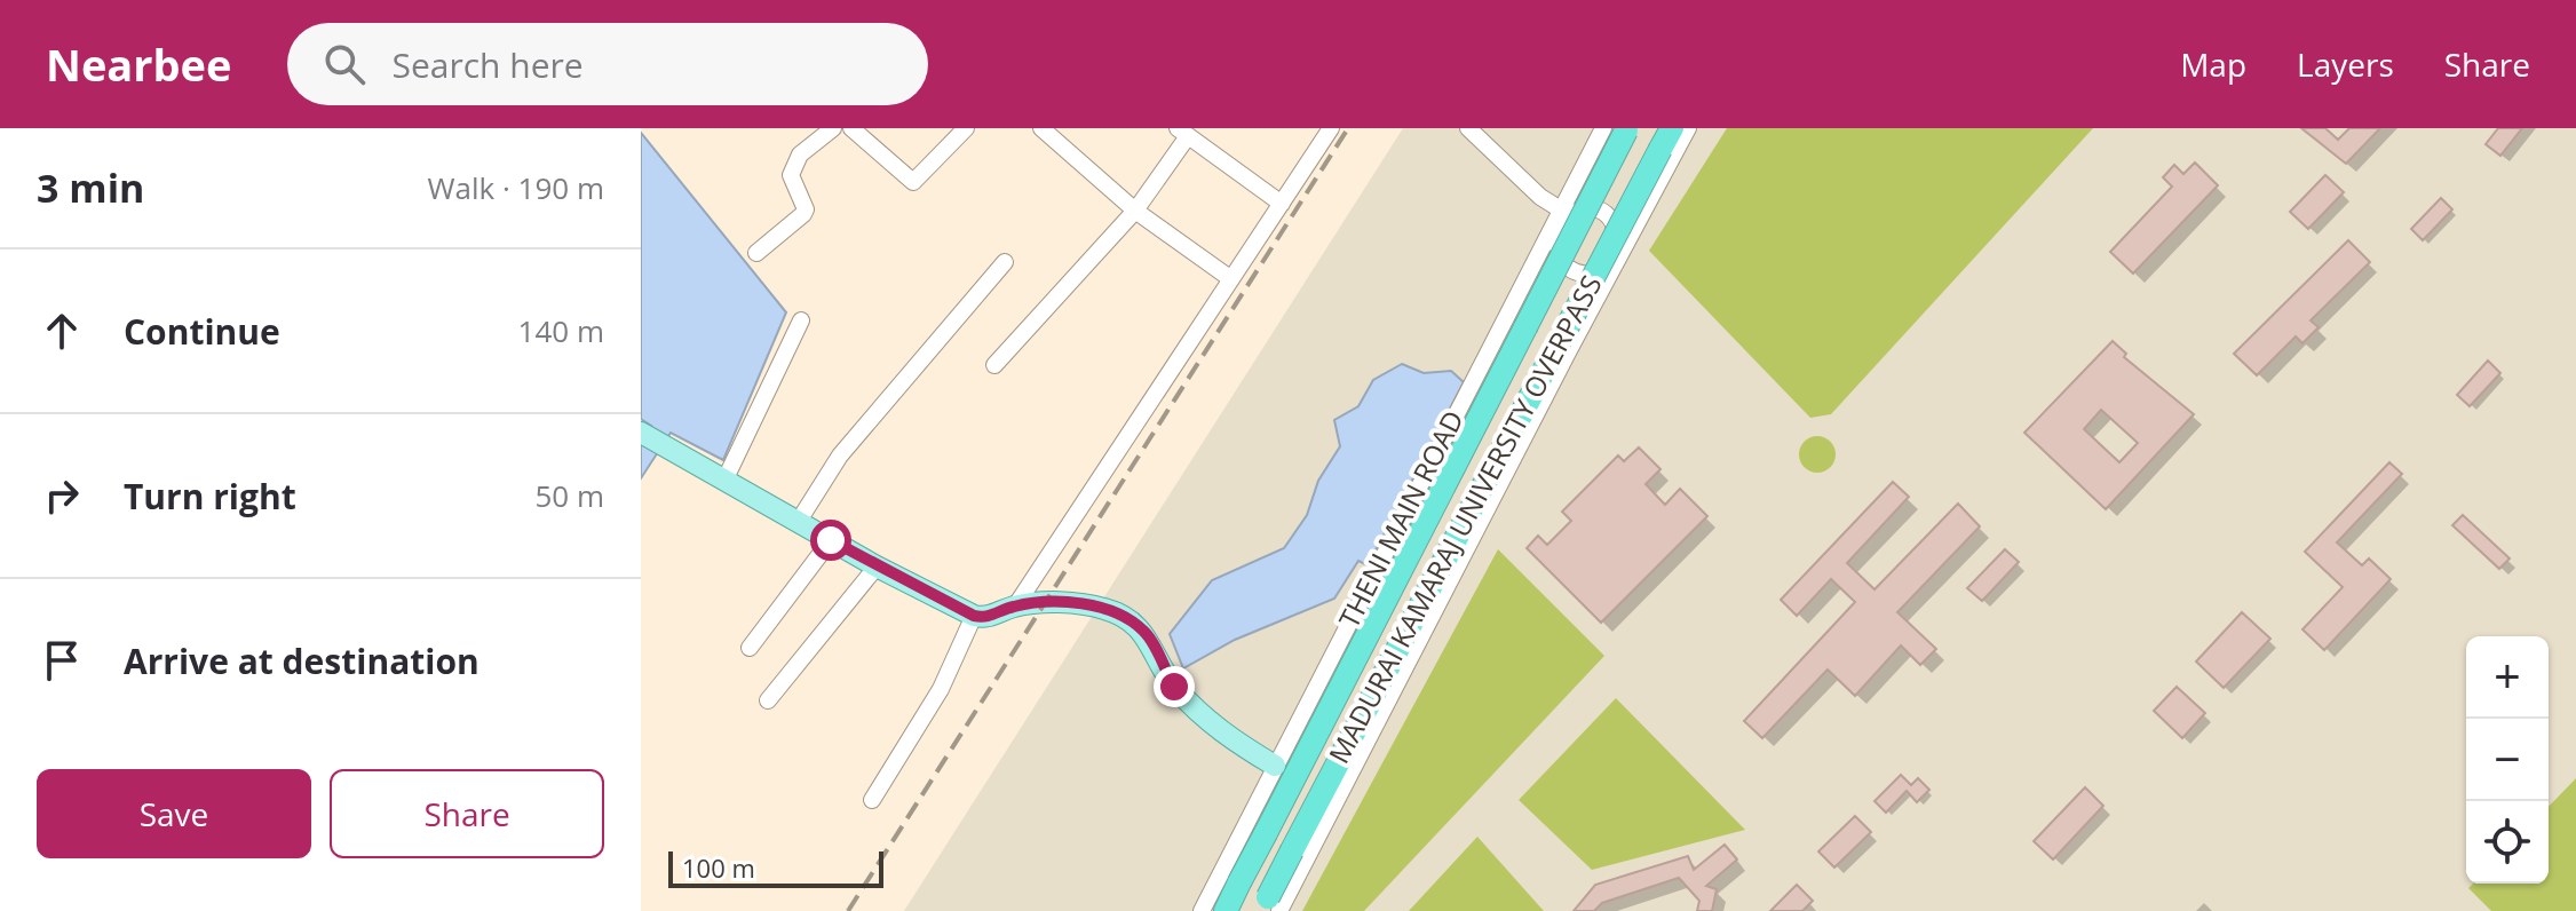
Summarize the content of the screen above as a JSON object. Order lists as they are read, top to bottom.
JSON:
{
  "streets": {
    "highway": ["MADURAI KAMARAJ UNIVERSITY OVERPASS"],
    "street": ["THENI MAIN ROAD"]
  },
  "crossings": [
    ["THENI MAIN ROAD", "MADURAI KAMARAJ UNIVERSITY OVERPASS"]
  ],
  "scale_bar": "100 m",
  "page": {
    "header": "Nearbee",
    "search": "Search here",
    "nav": ["Map", "Layers", "Share"],
    "heading": ["3 min", "Walk · 190 m"],
    "list": [
      ["Continue", "140 m"],
      ["Turn right", "50 m"],
      "Arrive at destination"
    ],
    "map_buttons": ["+", "−"],
    "buttons": ["Save", "Share"],
    "scale": "100 m"
  }
}
